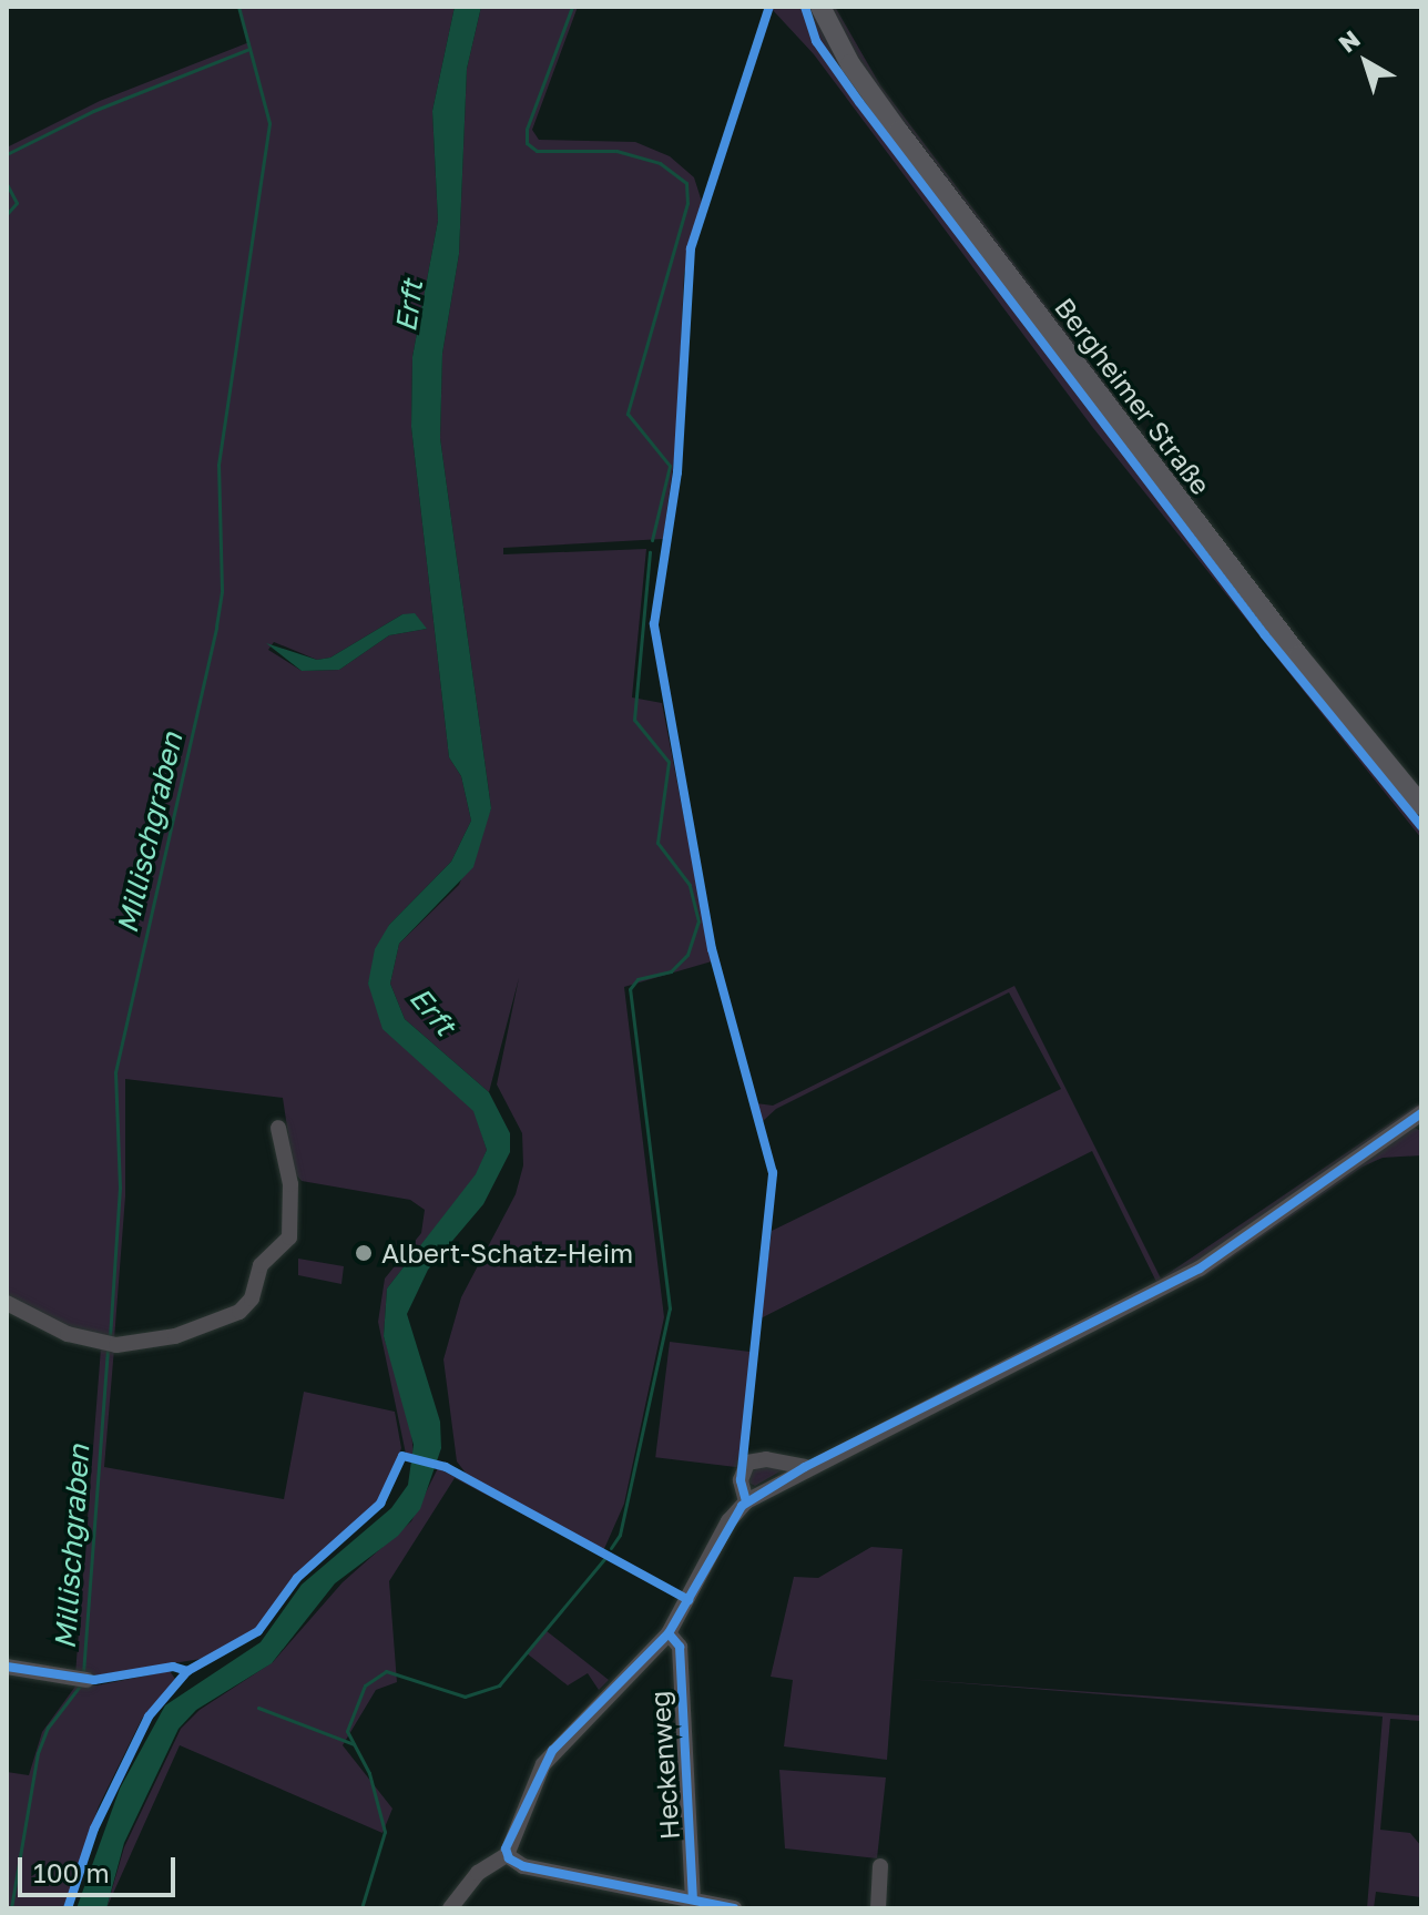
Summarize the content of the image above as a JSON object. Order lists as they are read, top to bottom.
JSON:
{
  "streets": {
    "main road": ["Bergheimer Straße"],
    "street": ["Heckenweg"]
  },
  "water": ["Erft", "Millischgraben"],
  "places": ["Albert-Schatz-Heim"],
  "scale_bar": "100 m",
  "north": "top left"
}
